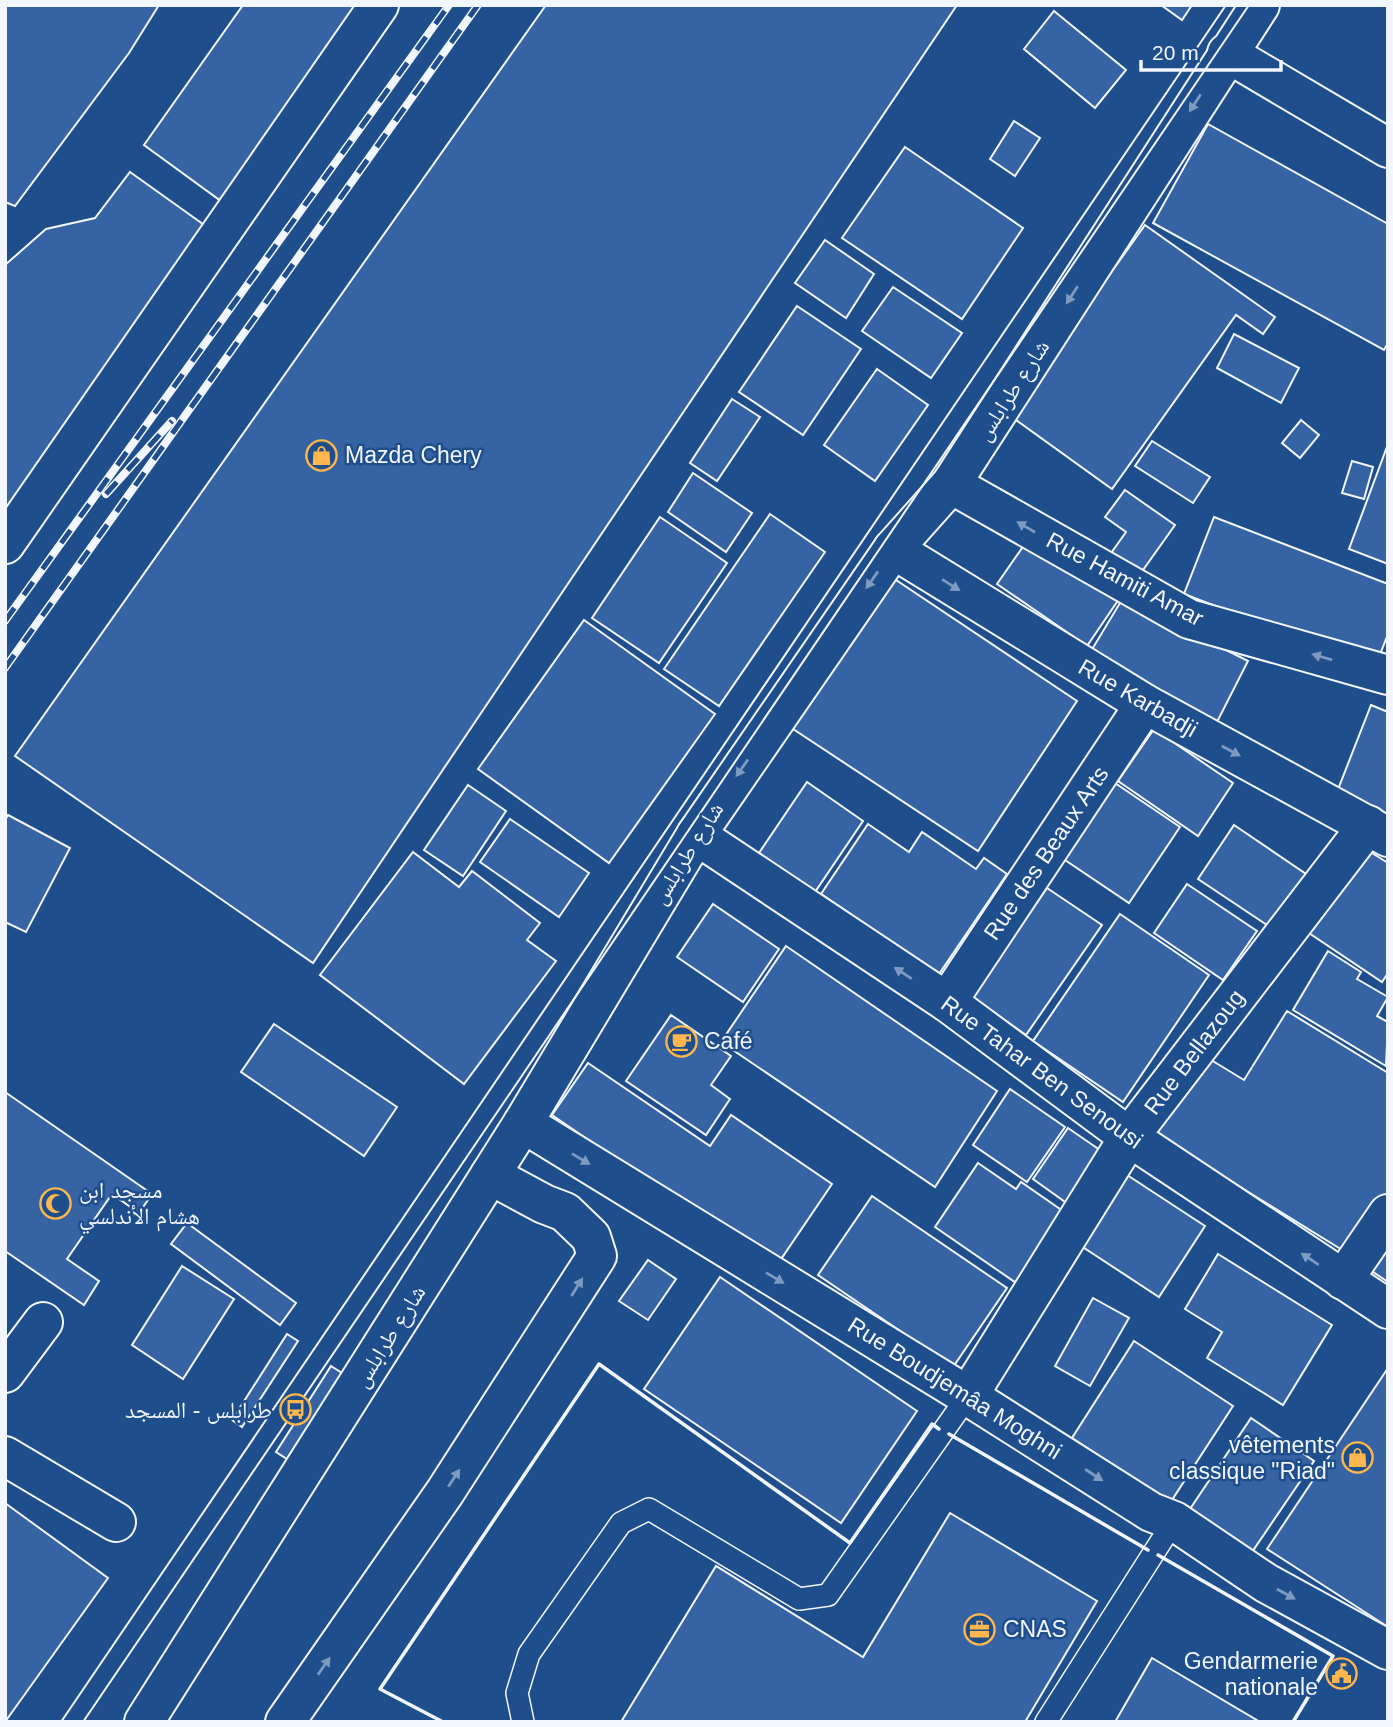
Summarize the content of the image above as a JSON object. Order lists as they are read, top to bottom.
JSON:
{
  "streets": {
    "street": [
      "شارع طرابلس",
      "Rue Hamiti Amar",
      "Rue Karbadji",
      "Rue des Beaux Arts",
      "Rue Bellazoug",
      "Rue Tahar Ben Senousi",
      "Rue Boudjemâa Moghni"
    ]
  },
  "crossings": [
    ["شارع طرابلس", "Rue Hamiti Amar"],
    ["شارع طرابلس", "Rue Karbadji"],
    ["شارع طرابلس", "Rue Tahar Ben Senousi"],
    ["شارع طرابلس", "Rue Boudjemâa Moghni"],
    ["Rue Karbadji", "Rue des Beaux Arts"],
    ["Rue Karbadji", "Rue Bellazoug"],
    ["Rue des Beaux Arts", "Rue Tahar Ben Senousi"],
    ["Rue Bellazoug", "Rue Tahar Ben Senousi"],
    ["Rue Bellazoug", "Rue Boudjemâa Moghni"]
  ],
  "one_way": [
    "شارع طرابلس",
    "Rue Hamiti Amar",
    "Rue Karbadji",
    "Rue Tahar Ben Senousi",
    "Rue Boudjemâa Moghni"
  ],
  "places": {
    "shop": ["Mazda Chery", "vêtements classique \"Riad\""],
    "cafe": ["Café"],
    "mosque": ["مسجد ابن هشام الأندلسي"],
    "bus stop": ["طرابلس - المسجد"],
    "office": ["CNAS"],
    "public building": ["Gendarmerie nationale"]
  },
  "scale_bar": "20 m"
}
